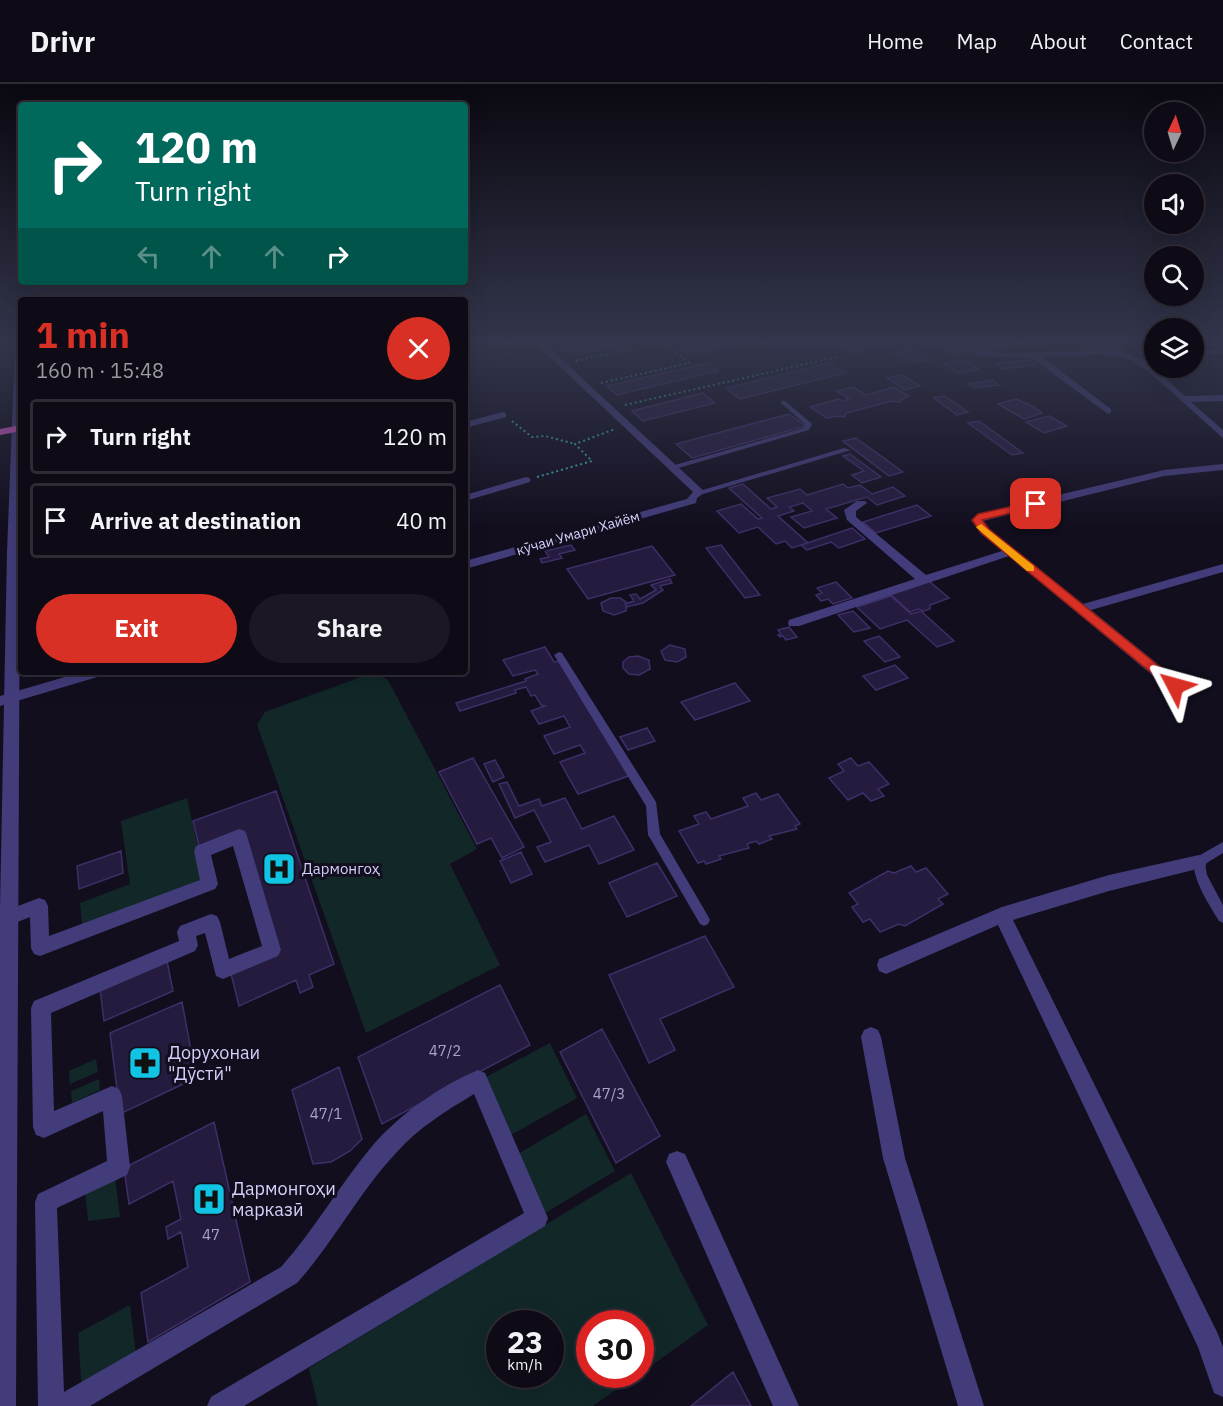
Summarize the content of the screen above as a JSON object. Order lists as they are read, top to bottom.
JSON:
{
  "streets": {
    "street": ["кӯчаи Умари Хайём"]
  },
  "places": {
    "hospital": ["Дармонгоҳ", "Дармонгоҳи марказӣ"],
    "pharmacy": ["Дорухонаи \"Дӯстӣ\""]
  },
  "house_numbers": [
    "47/2",
    "47/3",
    "47/1",
    "47"
  ],
  "north": "top",
  "page": {
    "header": "Drivr",
    "nav": [
      "Home",
      "Map",
      "About",
      "Contact"
    ],
    "turn": ["120 m", "Turn right"],
    "heading": ["1 min", "160 m · 15:48"],
    "list": [
      {
        "name": "Turn right",
        "value": "120 m"
      },
      {
        "name": "Arrive at destination",
        "value": "40 m"
      }
    ],
    "buttons": ["Exit", "Share"],
    "speed": "23 km/h",
    "limit": "30"
  }
}
